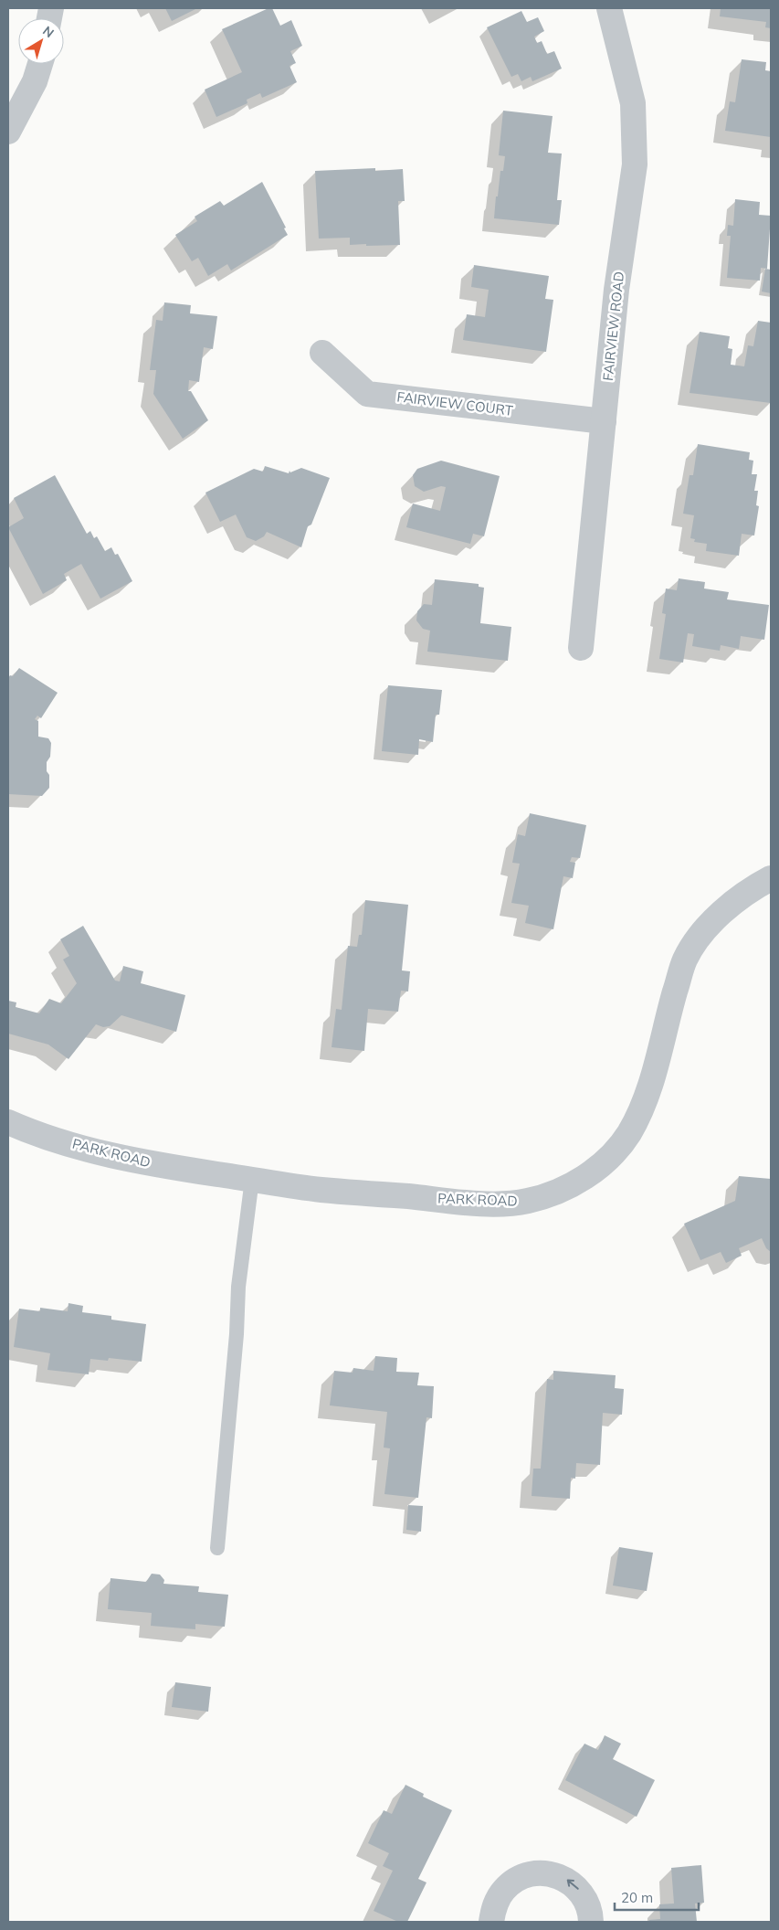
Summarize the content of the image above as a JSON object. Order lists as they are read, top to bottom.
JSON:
{
  "streets": {
    "street": ["FAIRVIEW ROAD", "FAIRVIEW COURT", "PARK ROAD"]
  },
  "crossings": [
    ["FAIRVIEW ROAD", "FAIRVIEW COURT"]
  ],
  "scale_bar": "20 m",
  "north": "top right"
}
